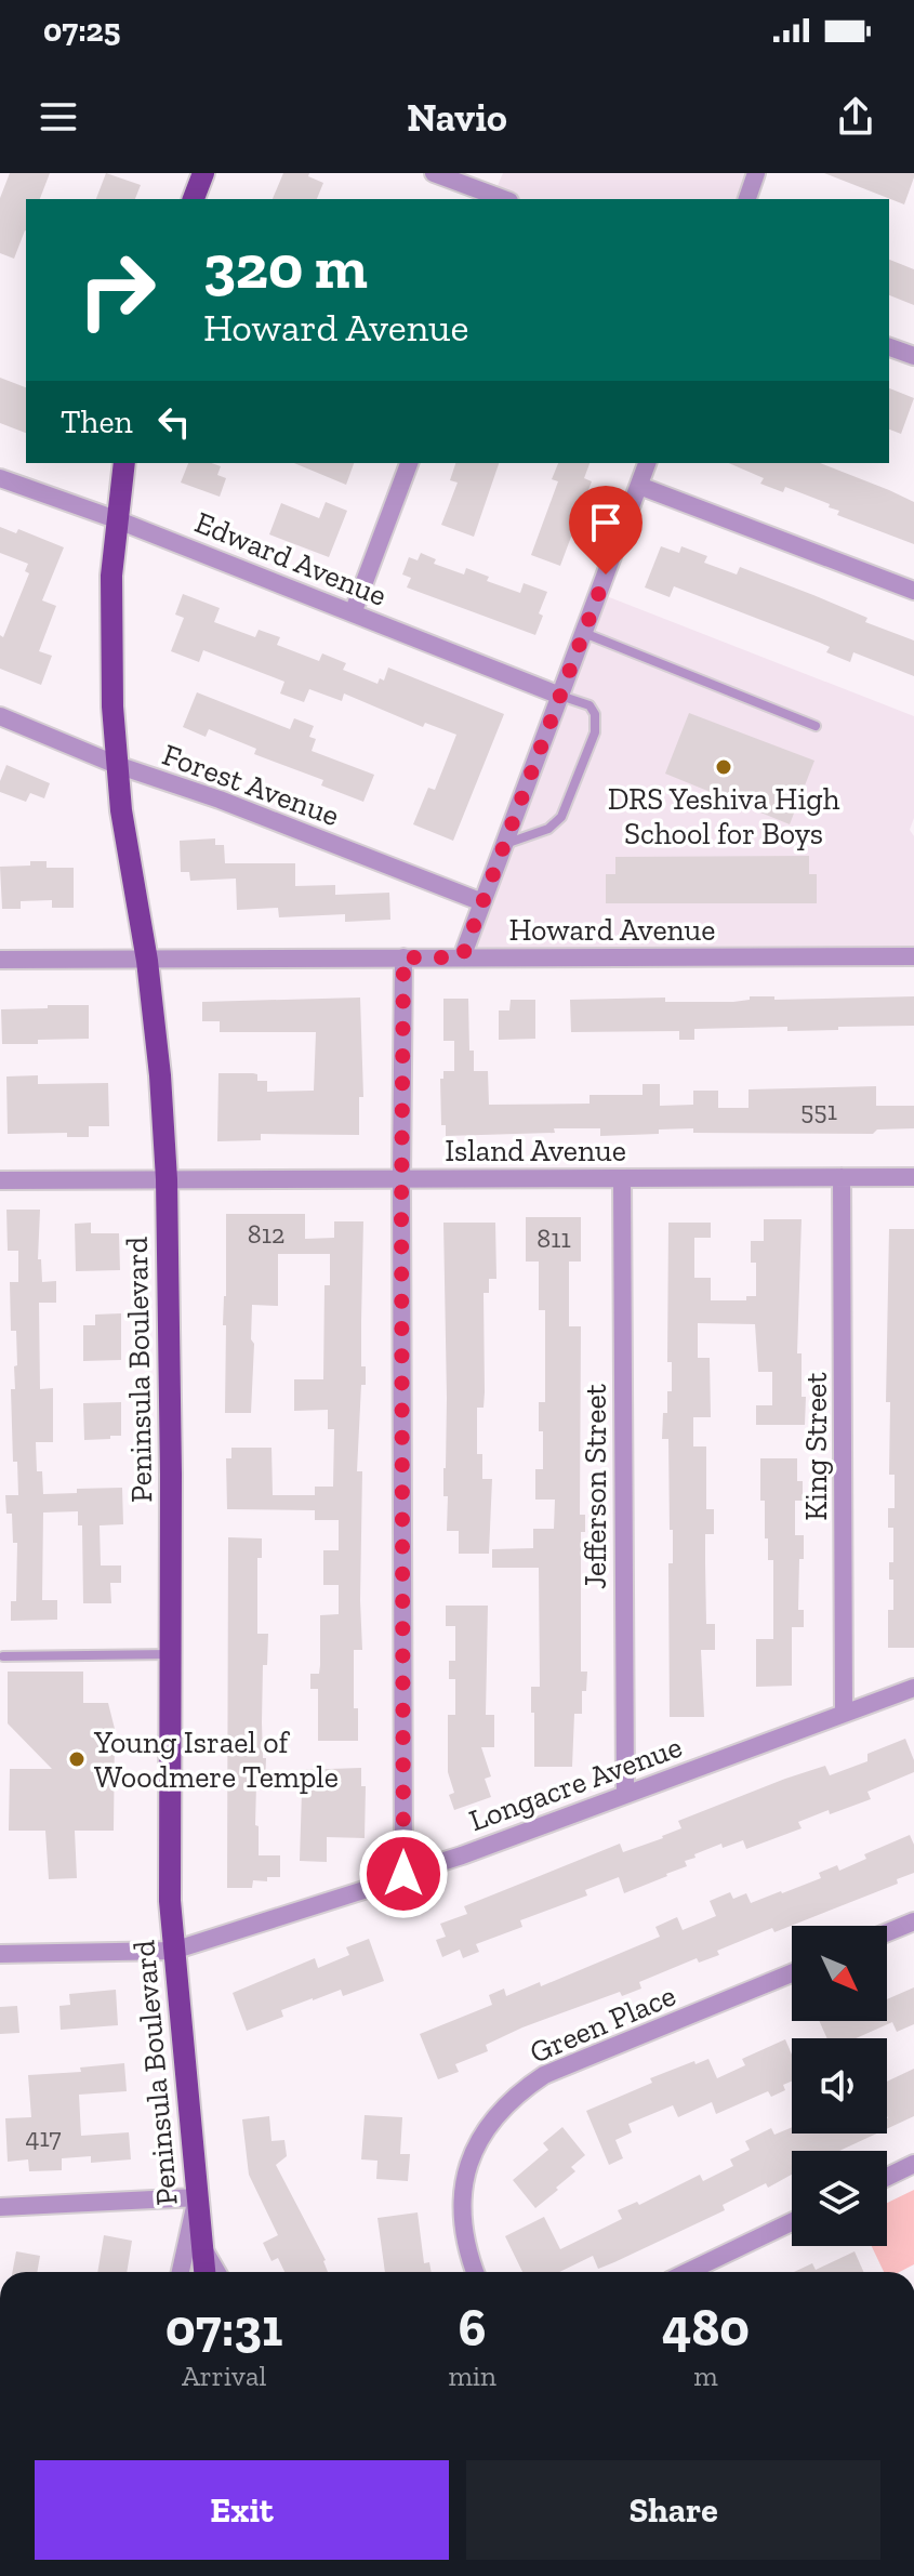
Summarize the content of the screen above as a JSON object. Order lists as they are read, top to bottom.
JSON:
{
  "streets": {
    "main road": ["Peninsula Boulevard"],
    "street": [
      "Edward Avenue",
      "Forest Avenue",
      "Howard Avenue",
      "Island Avenue",
      "King Street",
      "Jefferson Street",
      "Longacre Avenue",
      "Green Place"
    ]
  },
  "crossings": [
    ["Edward Avenue", "Peninsula Boulevard"],
    ["Forest Avenue", "Peninsula Boulevard"],
    ["Howard Avenue", "Peninsula Boulevard"],
    ["Island Avenue", "Peninsula Boulevard"],
    ["Island Avenue", "King Street"],
    ["Island Avenue", "Jefferson Street"],
    ["Peninsula Boulevard", "Longacre Avenue"],
    ["King Street", "Longacre Avenue"],
    ["Jefferson Street", "Longacre Avenue"]
  ],
  "places": ["DRS Yeshiva High School for Boys", "Young Israel of Woodmere Temple"],
  "house_numbers": [
    "551",
    "812",
    "811",
    "417"
  ],
  "north": "bottom right",
  "page": {
    "status": "07:25",
    "header": "Navio",
    "turn": ["320 m", "Howard Avenue"],
    "then": "Then",
    "eta": [
      "07:31",
      "Arrival",
      "6",
      "min",
      "480",
      "m"
    ],
    "buttons": ["Exit", "Share"]
  }
}
